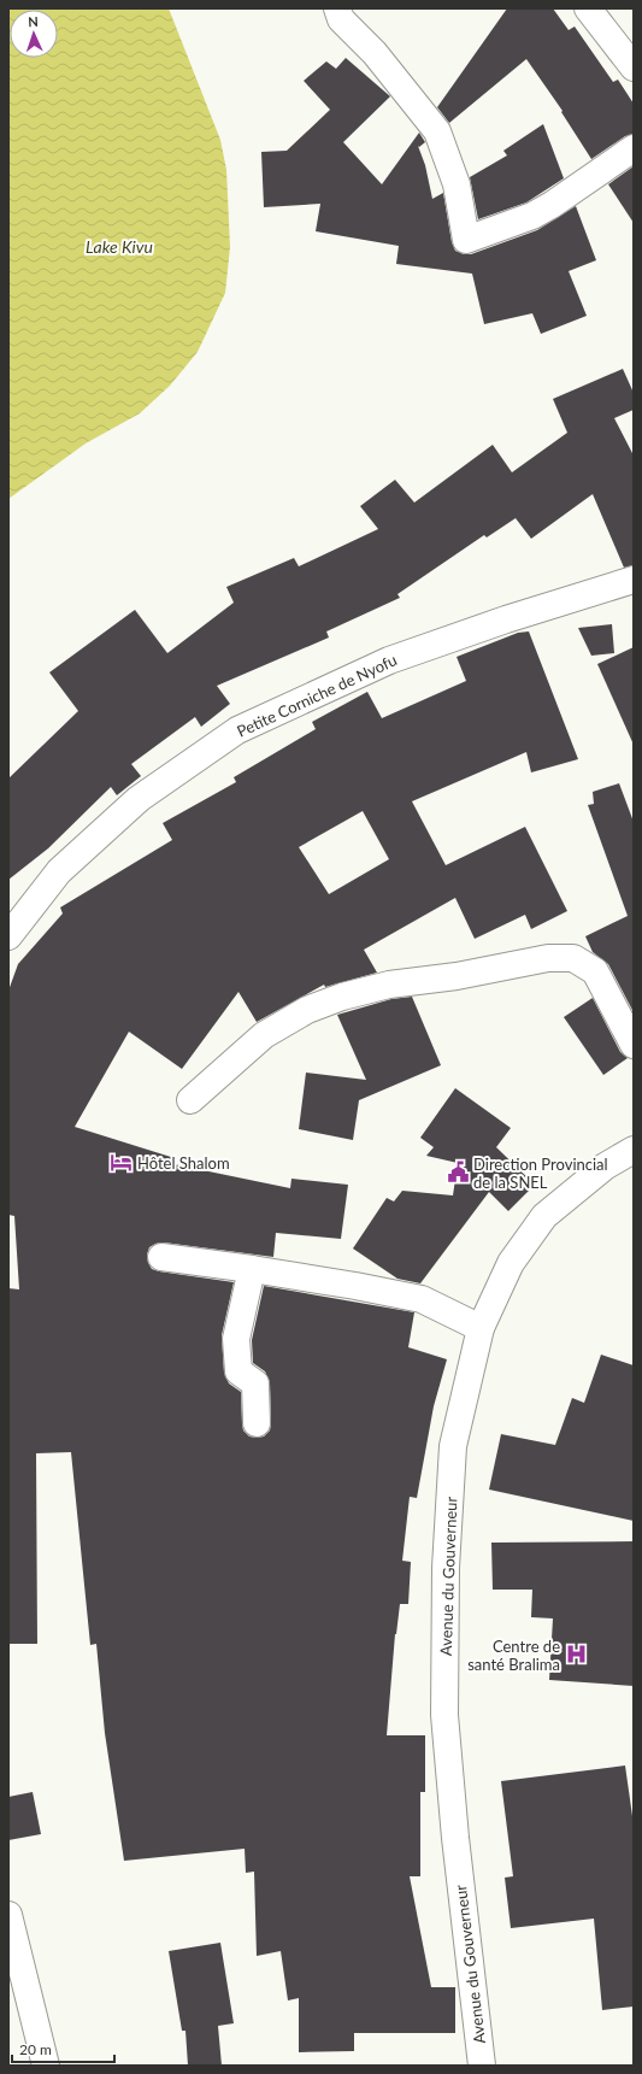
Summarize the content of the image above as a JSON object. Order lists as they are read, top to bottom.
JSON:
{
  "streets": {
    "street": ["Petite Corniche de Nyofu", "Avenue du Gouverneur"]
  },
  "water": ["Lake Kivu"],
  "places": {
    "hotel": ["Hôtel Shalom"],
    "public building": ["Direction Provincial de la SNEL"],
    "hospital": ["Centre de santé Bralima"]
  },
  "scale_bar": "20 m",
  "north": "top"
}
